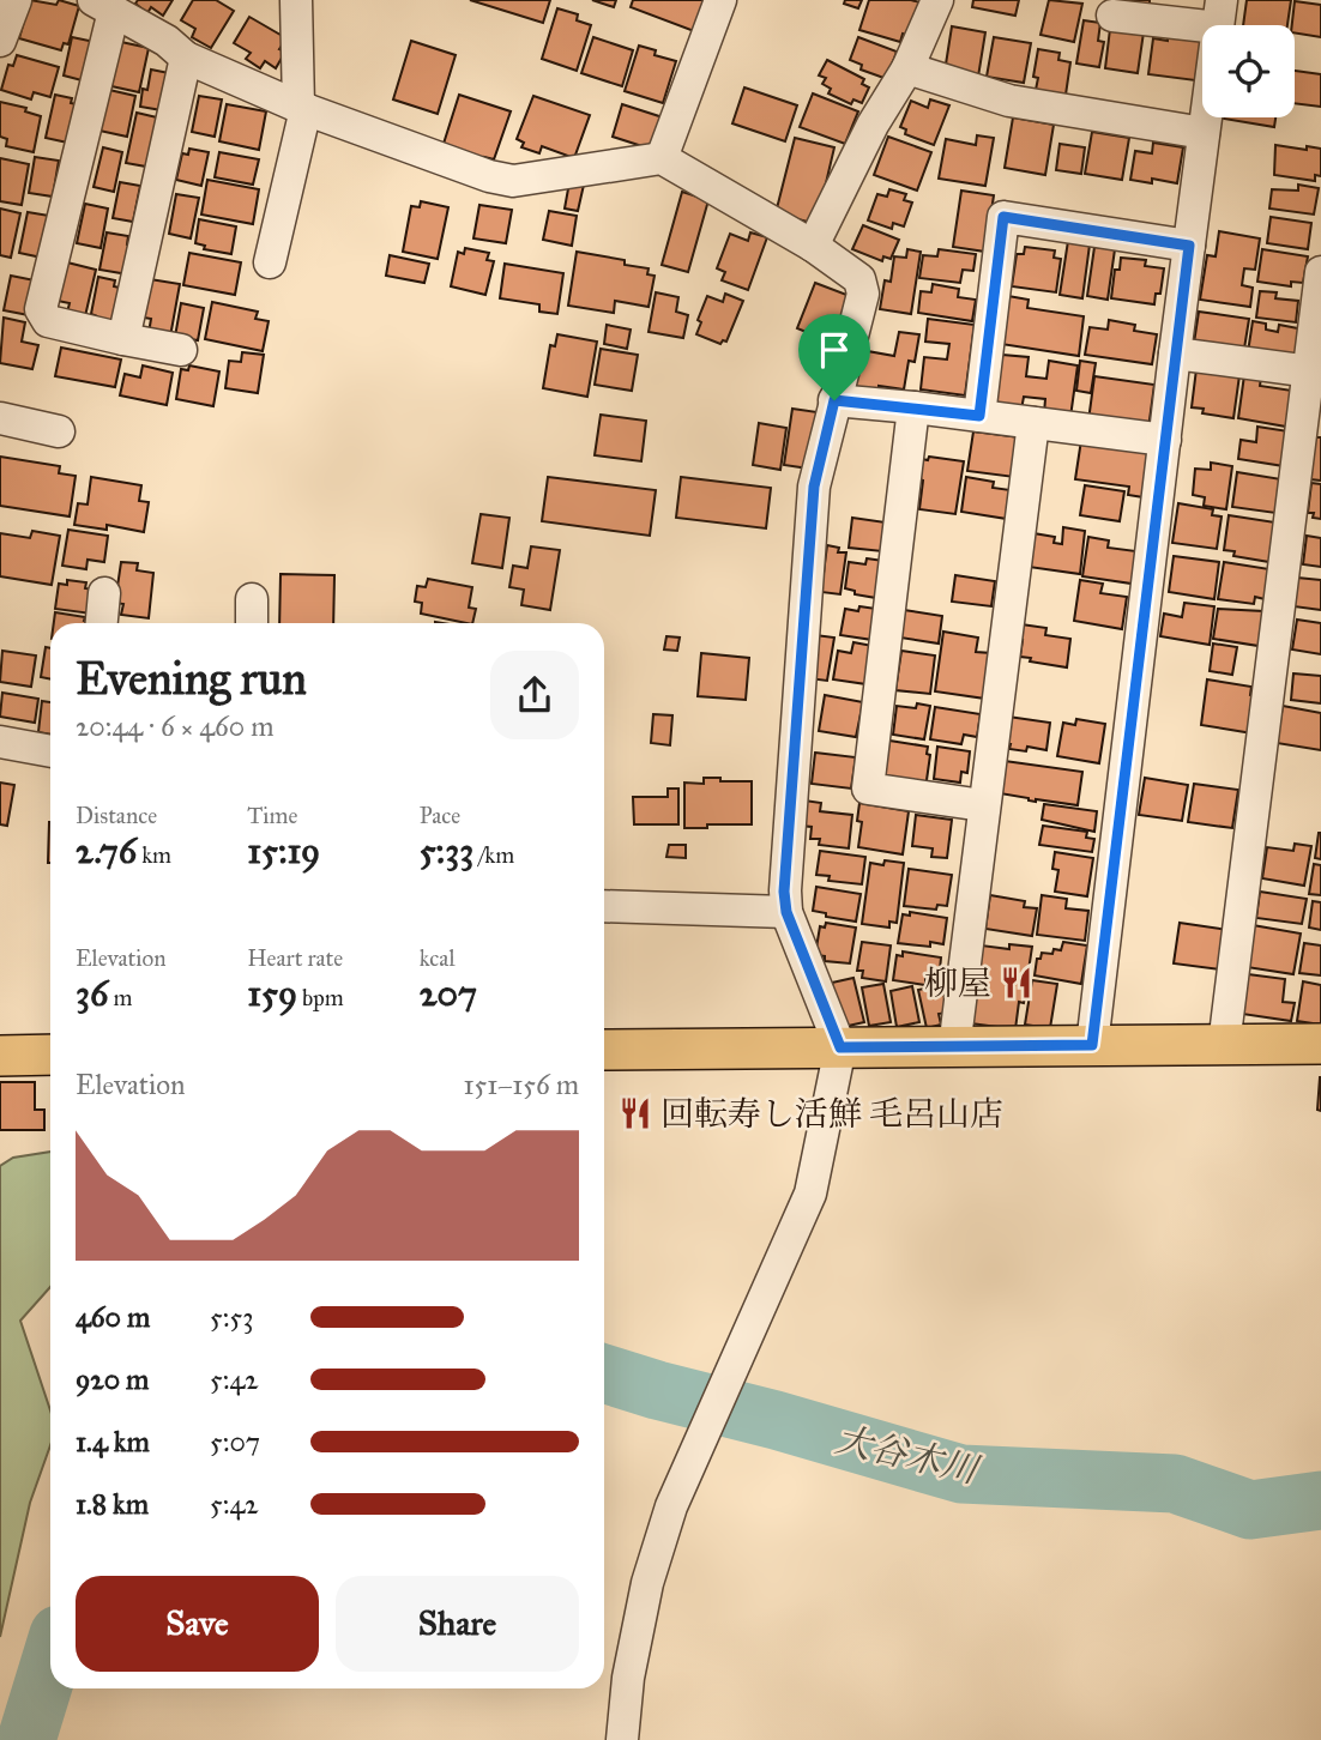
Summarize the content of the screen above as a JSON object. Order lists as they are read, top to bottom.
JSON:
{
  "water": ["大谷木川"],
  "places": {
    "restaurant": ["柳屋", "回転寿し活鮮 毛呂山店"]
  },
  "page": {
    "heading": ["Evening run", "20:44 · 6 × 460 m"],
    "stats": [
      ["Distance", "2.76 km"],
      ["Time", "15:19"],
      ["Pace", "5:33 /km"],
      ["Elevation", "36 m"],
      ["Heart rate", "159 bpm"],
      ["kcal", "207"]
    ],
    "chart": ["Elevation", "151–156 m"],
    "list": [
      {
        "name": "460 m",
        "note": "5:53"
      },
      {
        "name": "920 m",
        "note": "5:42"
      },
      {
        "name": "1.4 km",
        "note": "5:07"
      },
      {
        "name": "1.8 km",
        "note": "5:42"
      }
    ],
    "buttons": ["Save", "Share"]
  }
}
